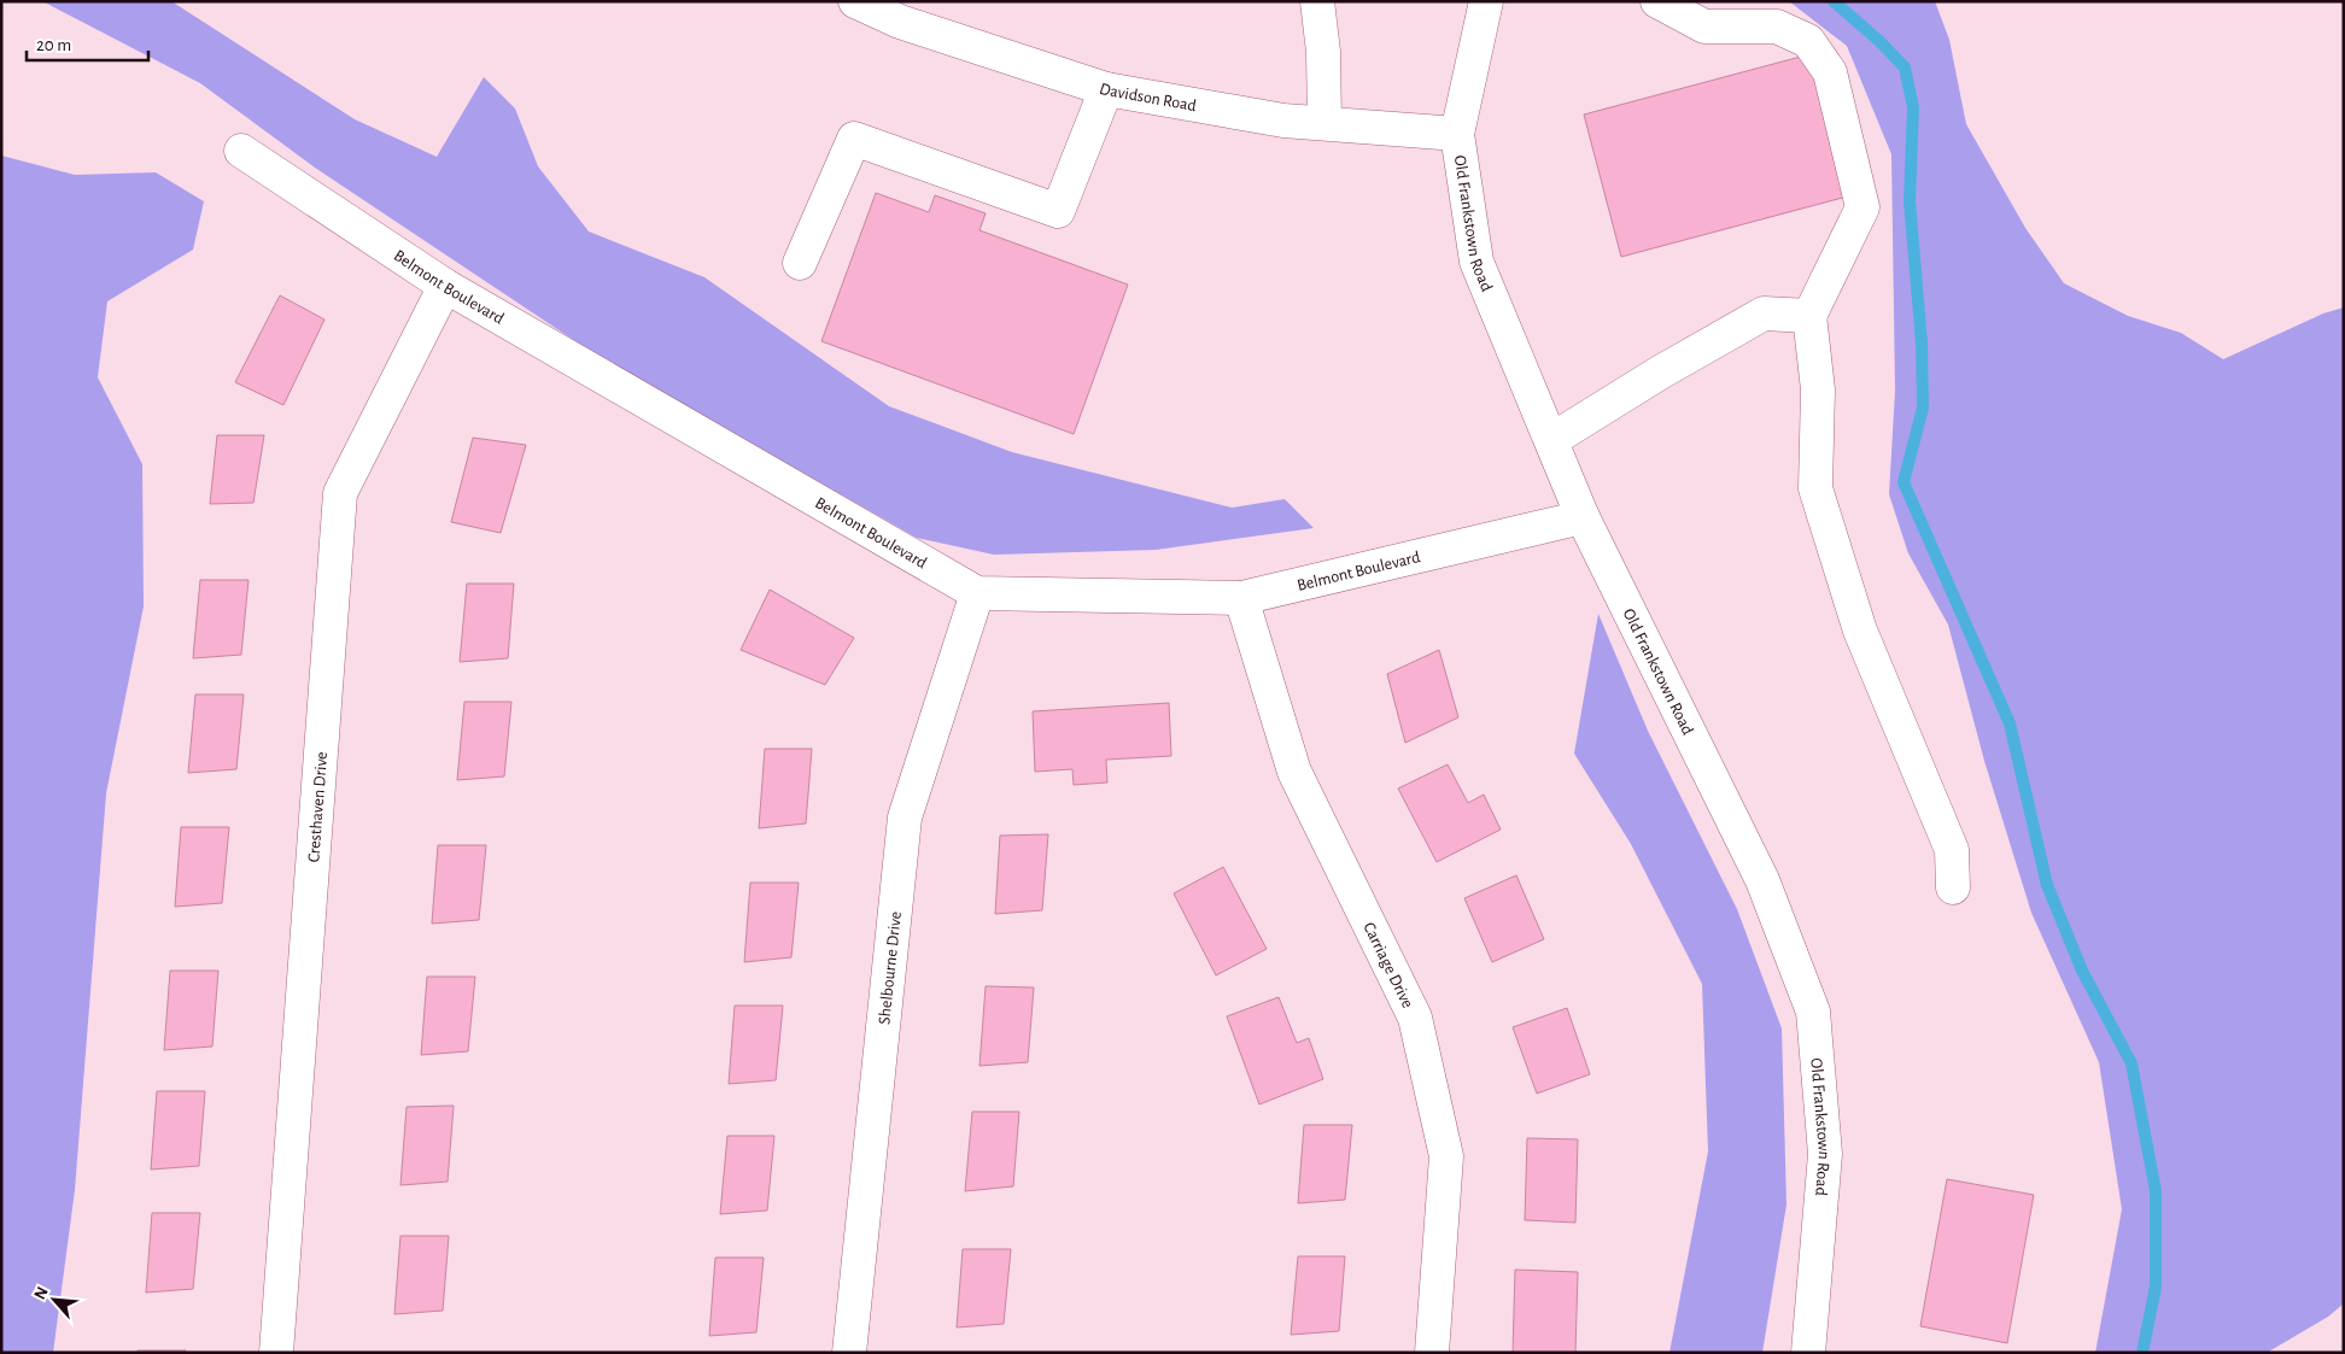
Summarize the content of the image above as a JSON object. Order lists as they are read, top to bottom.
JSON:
{
  "streets": {
    "street": [
      "Davidson Road",
      "Old Frankstown Road",
      "Belmont Boulevard",
      "Cresthaven Drive",
      "Carriage Drive",
      "Shelbourne Drive"
    ]
  },
  "crossings": [
    ["Davidson Road", "Old Frankstown Road"],
    ["Old Frankstown Road", "Belmont Boulevard"],
    ["Belmont Boulevard", "Cresthaven Drive"],
    ["Belmont Boulevard", "Carriage Drive"],
    ["Belmont Boulevard", "Shelbourne Drive"]
  ],
  "scale_bar": "20 m",
  "north": "top left"
}
